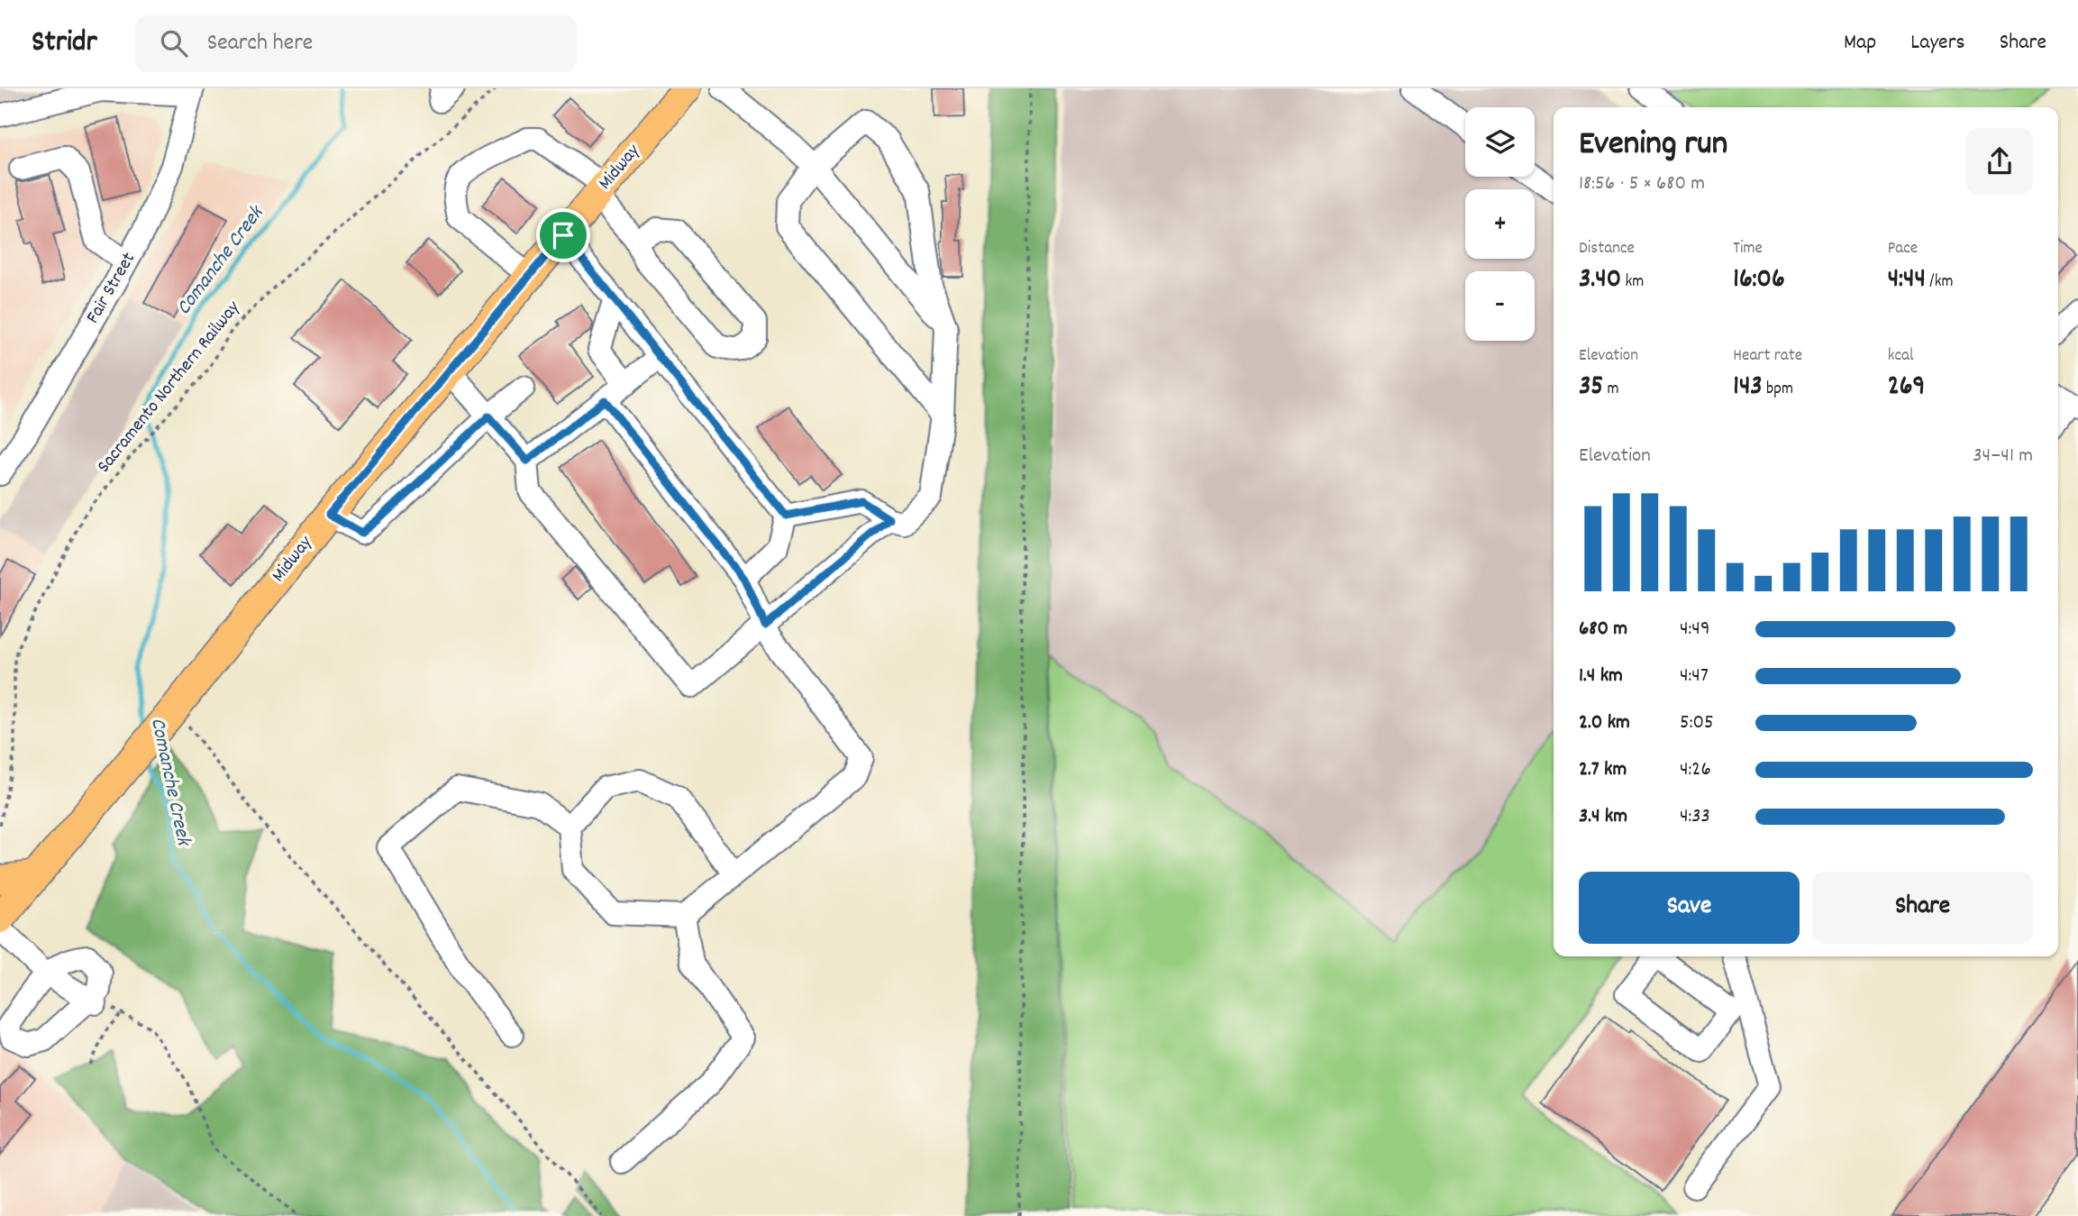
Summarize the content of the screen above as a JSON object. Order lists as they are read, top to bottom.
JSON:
{
  "streets": {
    "main road": ["Midway"],
    "street": ["Fair Street"],
    "path": ["Sacramento Northern Railway"]
  },
  "water": ["Comanche Creek"],
  "page": {
    "header": "Stridr",
    "search": "Search here",
    "nav": ["Map", "Layers", "Share"],
    "map_buttons": ["+", "−"],
    "heading": ["Evening run", "18:56 · 5 × 680 m"],
    "stats": [
      ["Distance", "3.40 km"],
      ["Time", "16:06"],
      ["Pace", "4:44 /km"],
      ["Elevation", "35 m"],
      ["Heart rate", "143 bpm"],
      ["kcal", "269"]
    ],
    "chart": ["Elevation", "34–41 m"],
    "list": [
      {
        "name": "680 m",
        "note": "4:49"
      },
      {
        "name": "1.4 km",
        "note": "4:47"
      },
      {
        "name": "2.0 km",
        "note": "5:05"
      },
      {
        "name": "2.7 km",
        "note": "4:26"
      },
      {
        "name": "3.4 km",
        "note": "4:33"
      }
    ],
    "buttons": ["Save", "Share"]
  }
}
